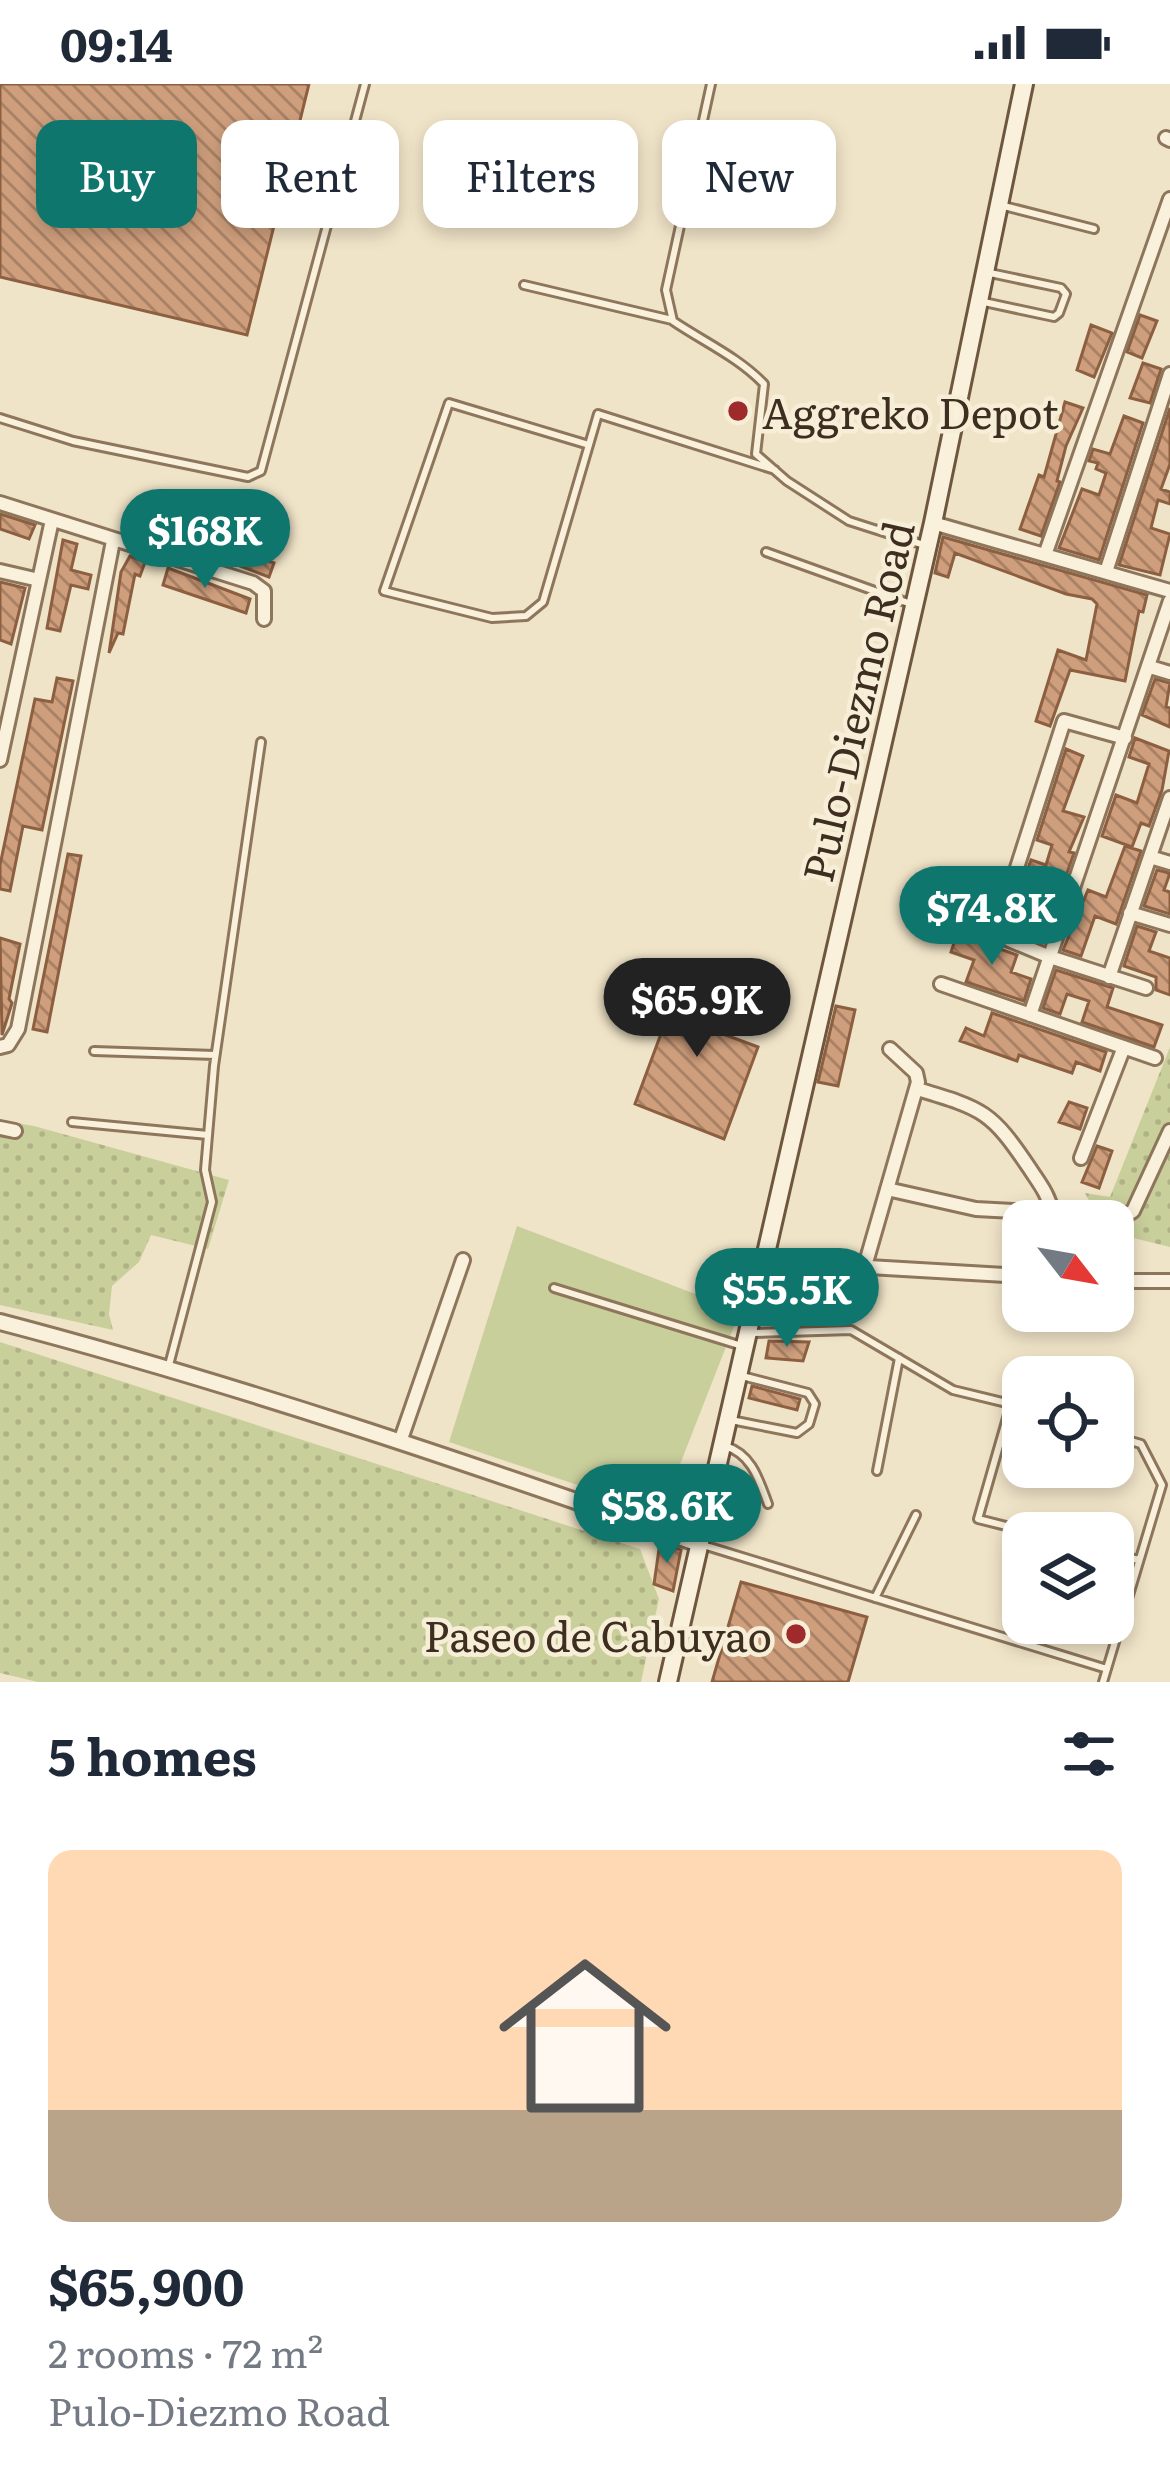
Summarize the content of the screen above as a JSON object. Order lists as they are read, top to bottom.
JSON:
{
  "streets": {
    "main road": ["Pulo-Diezmo Road"]
  },
  "places": ["Aggreko Depot", "Paseo de Cabuyao"],
  "north": "bottom right",
  "page": {
    "status": "09:14",
    "chip": [
      "Buy",
      "Rent",
      "Filters",
      "New"
    ],
    "price": [
      "$168K",
      "$74.8K",
      "$65.9K",
      "$55.5K",
      "$58.6K"
    ],
    "heading": "5 homes",
    "list": [
      {
        "name": "$65,900",
        "note": "2 rooms · 72 m² · Pulo-Diezmo Road"
      }
    ]
  }
}
